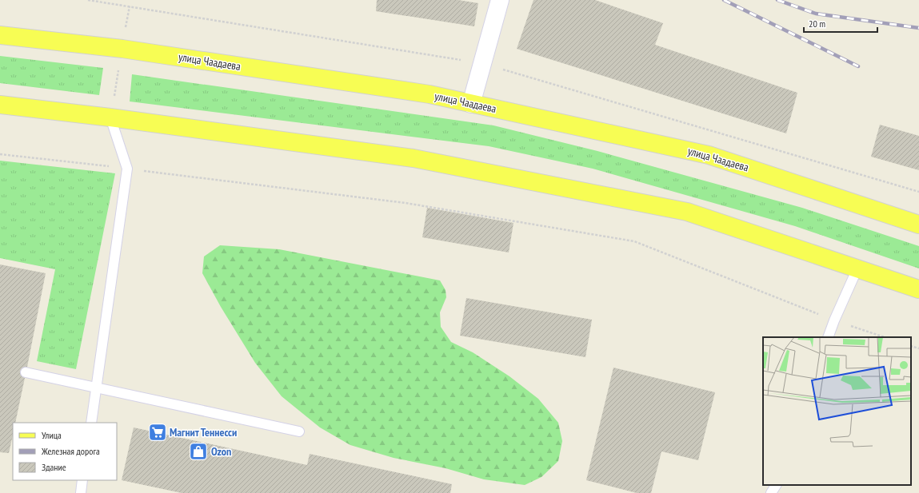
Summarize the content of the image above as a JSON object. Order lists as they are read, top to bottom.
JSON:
{
  "streets": {
    "main road": ["улица Чаадаева"]
  },
  "places": {
    "supermarket": ["Магнит Теннесси"],
    "shop": ["Ozon"]
  },
  "legend": ["Улица", "Железная дорога", "Здание"],
  "scale_bar": "20 m"
}
